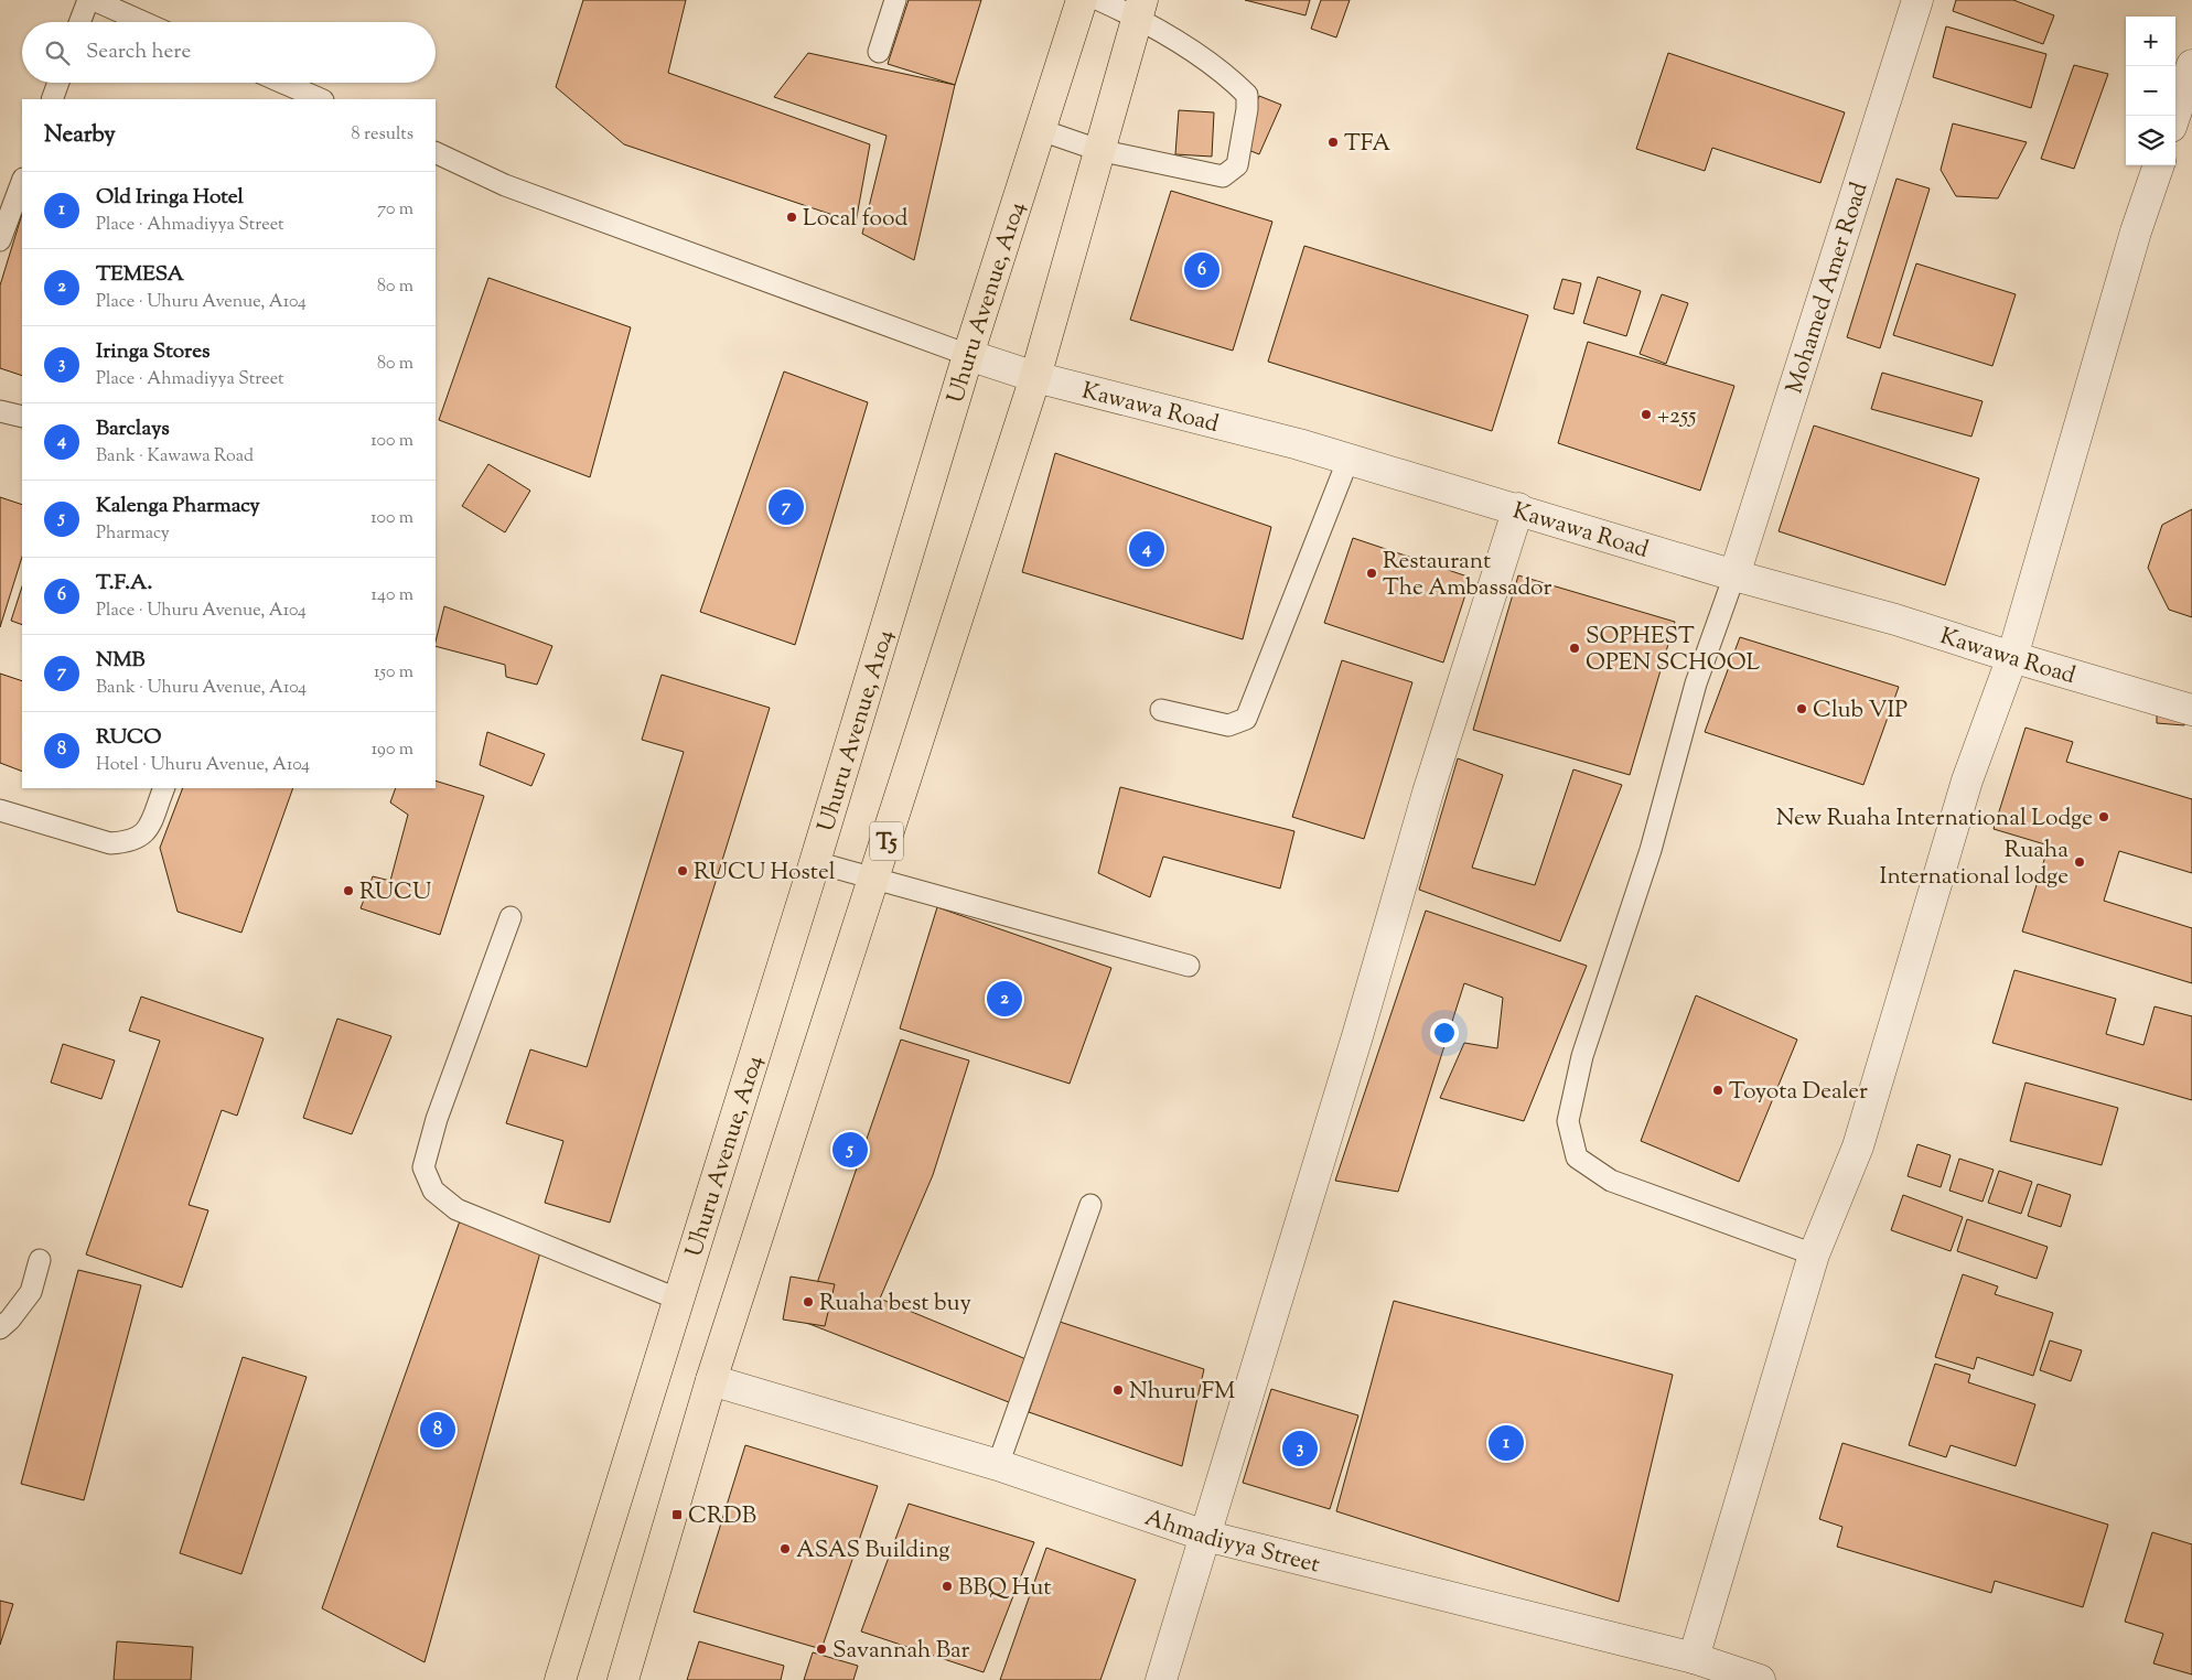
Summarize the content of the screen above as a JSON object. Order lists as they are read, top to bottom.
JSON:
{
  "streets": {
    "highway": ["Uhuru Avenue, A104", "T5"],
    "street": ["Mohamed Amer Road", "Kawawa Road", "Ahmadiyya Street"]
  },
  "crossings": [
    ["Mohamed Amer Road", "Kawawa Road"],
    ["Uhuru Avenue, A104", "Kawawa Road"],
    ["Kawawa Road", "T5"],
    ["T5", "Ahmadiyya Street"]
  ],
  "places": {
    "other": [
      "TFA",
      "Local food",
      "+255",
      "Restaurant The Ambassador",
      "SOPHEST OPEN SCHOOL",
      "Club VIP",
      "New Ruaha International Lodge",
      "Ruaha International lodge",
      "RUCU Hostel",
      "RUCU",
      "Toyota Dealer",
      "Ruaha best buy",
      "Nhuru FM",
      "ASAS Building",
      "BBQ Hut",
      "Savannah Bar"
    ],
    "transit": ["CRDB"]
  },
  "page": {
    "map_buttons": ["+", "−"],
    "search": "Search here",
    "heading": ["Nearby", "8 results"],
    "list": [
      {
        "mark": "1",
        "name": "Old Iringa Hotel",
        "note": "Place · Ahmadiyya Street",
        "value": "70 m"
      },
      {
        "mark": "2",
        "name": "TEMESA",
        "note": "Place · Uhuru Avenue, A104",
        "value": "80 m"
      },
      {
        "mark": "3",
        "name": "Iringa Stores",
        "note": "Place · Ahmadiyya Street",
        "value": "80 m"
      },
      {
        "mark": "4",
        "name": "Barclays",
        "note": "Bank · Kawawa Road",
        "value": "100 m"
      },
      {
        "mark": "5",
        "name": "Kalenga Pharmacy",
        "note": "Pharmacy",
        "value": "100 m"
      },
      {
        "mark": "6",
        "name": "T.F.A.",
        "note": "Place · Uhuru Avenue, A104",
        "value": "140 m"
      },
      {
        "mark": "7",
        "name": "NMB",
        "note": "Bank · Uhuru Avenue, A104",
        "value": "150 m"
      },
      {
        "mark": "8",
        "name": "RUCO",
        "note": "Hotel · Uhuru Avenue, A104",
        "value": "190 m"
      }
    ],
    "pins": [
      "6",
      "7",
      "4",
      "2",
      "5",
      "8",
      "1",
      "3"
    ]
  }
}
